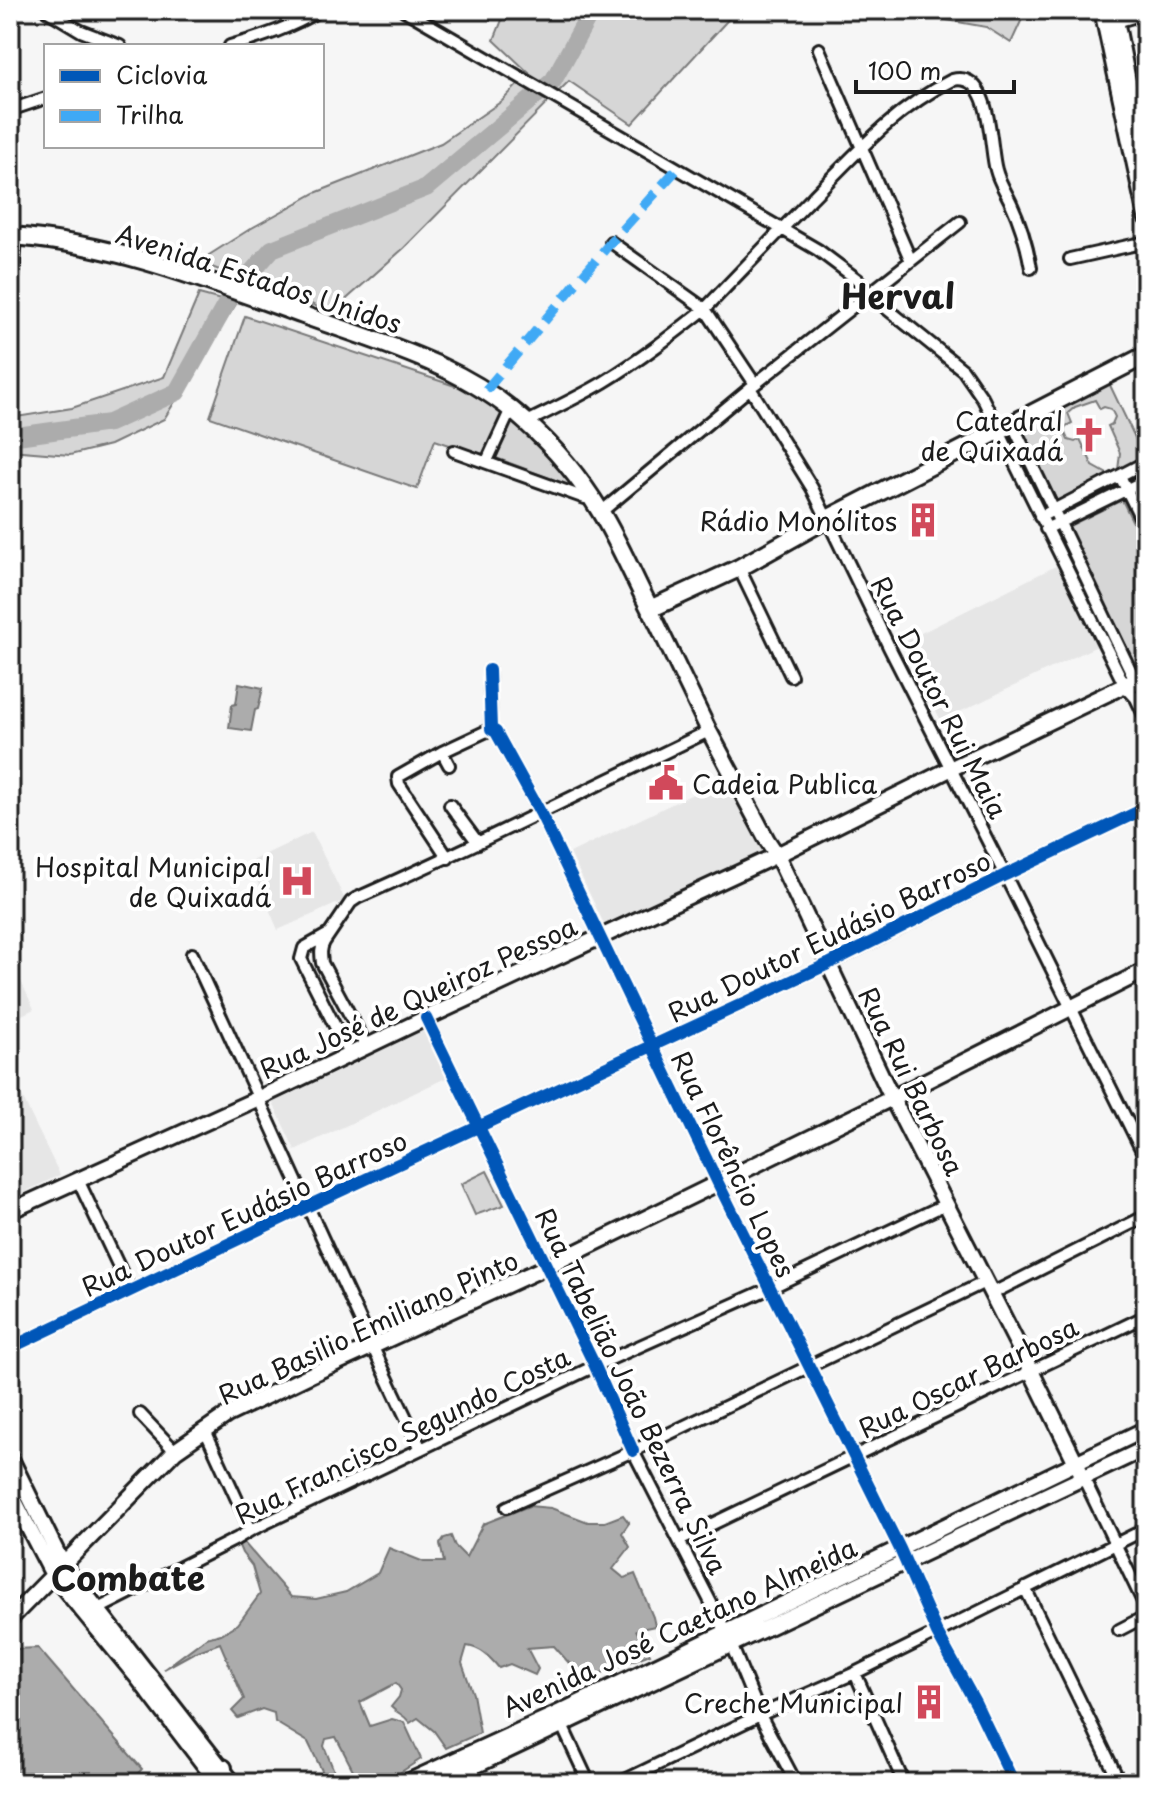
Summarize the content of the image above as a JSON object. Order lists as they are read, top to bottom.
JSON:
{
  "streets": {
    "main road": [
      "Avenida Estados Unidos",
      "Rua José de Queiroz Pessoa",
      "Rua Rui Barbosa",
      "Rua Basilio Emiliano Pinto",
      "Avenida José Caetano Almeida"
    ],
    "street": [
      "Rua Doutor Rui Maia",
      "Rua Doutor Eudásio Barroso",
      "Rua Florêncio Lopes",
      "Rua Oscar Barbosa",
      "Rua Tabelião João Bezerra Silva",
      "Rua Francisco Segundo Costa"
    ]
  },
  "crossings": [
    ["Avenida Estados Unidos", "Rua Rui Barbosa"],
    ["Rua Doutor Rui Maia", "Rua Doutor Eudásio Barroso"],
    ["Rua Doutor Rui Maia", "Rua José de Queiroz Pessoa"],
    ["Rua Doutor Rui Maia", "Rua Basilio Emiliano Pinto"],
    ["Rua Doutor Eudásio Barroso", "Rua Rui Barbosa"],
    ["Rua Doutor Eudásio Barroso", "Rua Florêncio Lopes"],
    ["Rua Doutor Eudásio Barroso", "Rua Tabelião João Bezerra Silva"],
    ["Rua José de Queiroz Pessoa", "Rua Rui Barbosa"],
    ["Rua José de Queiroz Pessoa", "Rua Florêncio Lopes"],
    ["Rua José de Queiroz Pessoa", "Rua Tabelião João Bezerra Silva"],
    ["Rua Rui Barbosa", "Rua Basilio Emiliano Pinto"],
    ["Rua Rui Barbosa", "Rua Oscar Barbosa"],
    ["Rua Rui Barbosa", "Rua Francisco Segundo Costa"],
    ["Rua Rui Barbosa", "Avenida José Caetano Almeida"],
    ["Rua Florêncio Lopes", "Rua Basilio Emiliano Pinto"],
    ["Rua Florêncio Lopes", "Rua Oscar Barbosa"],
    ["Rua Florêncio Lopes", "Rua Francisco Segundo Costa"],
    ["Rua Florêncio Lopes", "Avenida José Caetano Almeida"],
    ["Rua Basilio Emiliano Pinto", "Rua Tabelião João Bezerra Silva"],
    ["Rua Oscar Barbosa", "Rua Tabelião João Bezerra Silva"],
    ["Rua Tabelião João Bezerra Silva", "Rua Francisco Segundo Costa"],
    ["Rua Tabelião João Bezerra Silva", "Avenida José Caetano Almeida"]
  ],
  "districts": ["Herval", "Combate"],
  "places": {
    "church": ["Catedral de Quixadá"],
    "building": ["Rádio Monólitos", "Creche Municipal"],
    "public building": ["Cadeia Publica"],
    "hospital": ["Hospital Municipal de Quixadá"]
  },
  "legend": ["Ciclovia", "Trilha"],
  "scale_bar": "100 m"
}
